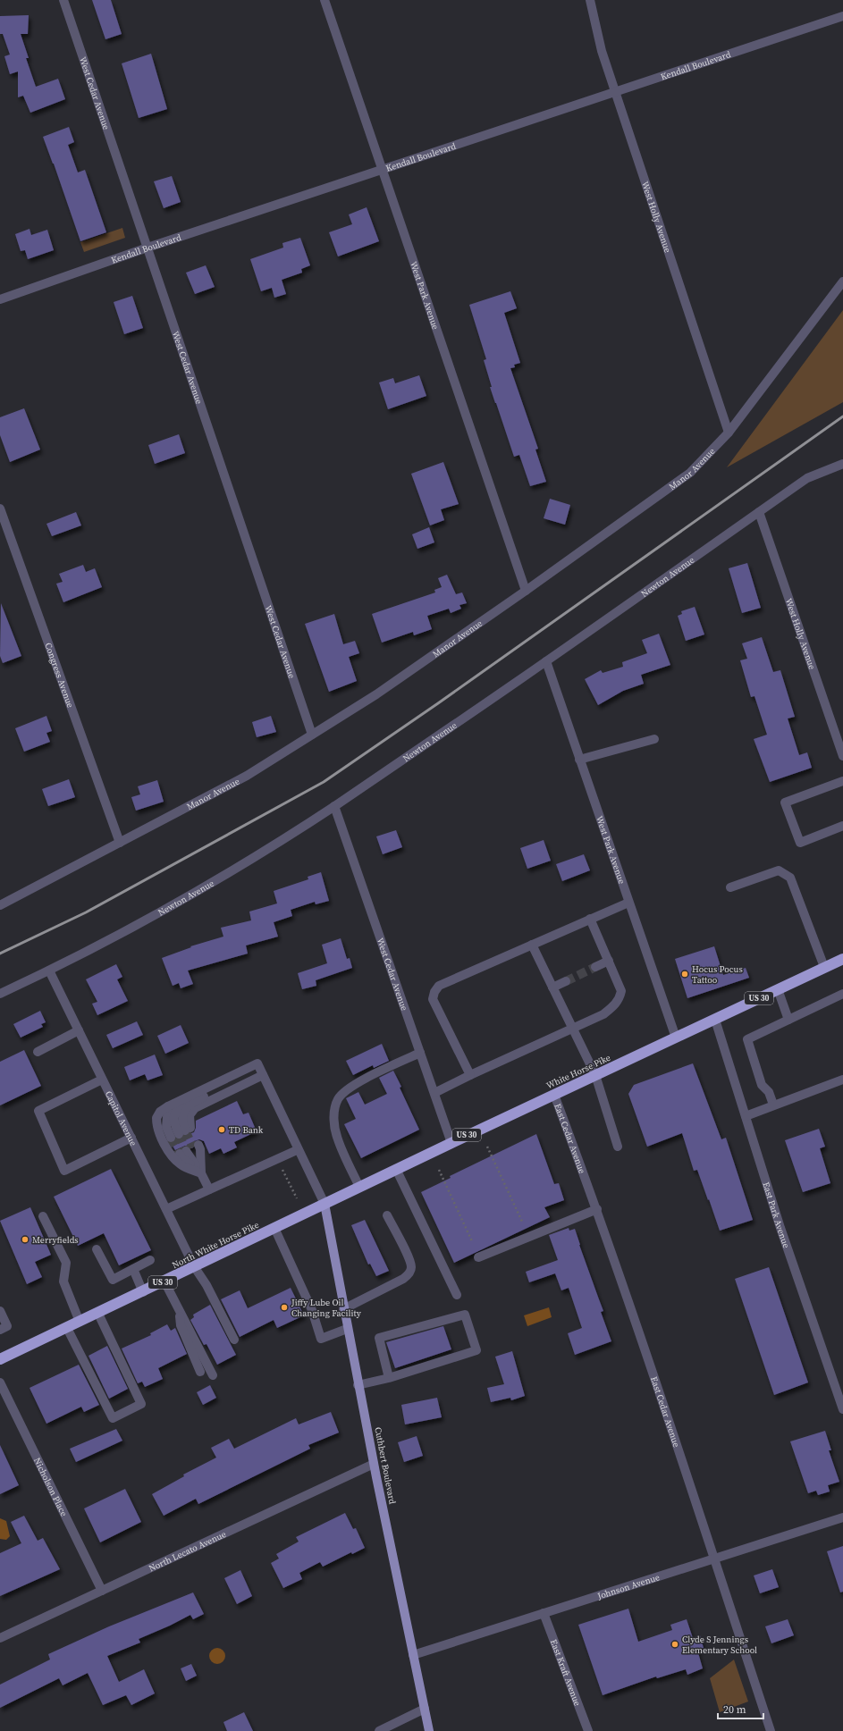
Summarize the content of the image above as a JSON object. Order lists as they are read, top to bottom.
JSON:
{
  "streets": {
    "highway": ["US 30", "White Horse Pike", "North White Horse Pike"],
    "main road": ["Cuthbert Boulevard"],
    "street": [
      "Kendall Boulevard",
      "West Cedar Avenue",
      "West Holly Avenue",
      "West Park Avenue",
      "Manor Avenue",
      "Newton Avenue",
      "Congress Avenue",
      "Capitol Avenue",
      "East Cedar Avenue",
      "East Park Avenue",
      "Nicholson Place",
      "North Lecato Avenue",
      "Johnson Avenue",
      "East Kraft Avenue"
    ]
  },
  "crossings": [
    ["Kendall Boulevard", "West Cedar Avenue"],
    ["Kendall Boulevard", "West Holly Avenue"],
    ["Kendall Boulevard", "West Park Avenue"],
    ["West Cedar Avenue", "Manor Avenue"],
    ["West Cedar Avenue", "Newton Avenue"],
    ["West Cedar Avenue", "White Horse Pike"],
    ["West Holly Avenue", "Manor Avenue"],
    ["West Holly Avenue", "Newton Avenue"],
    ["West Park Avenue", "Manor Avenue"],
    ["West Park Avenue", "Newton Avenue"],
    ["West Park Avenue", "White Horse Pike"],
    ["Manor Avenue", "Congress Avenue"],
    ["Newton Avenue", "Capitol Avenue"],
    ["White Horse Pike", "East Cedar Avenue"],
    ["White Horse Pike", "East Park Avenue"],
    ["White Horse Pike", "North White Horse Pike"],
    ["White Horse Pike", "Cuthbert Boulevard"],
    ["Capitol Avenue", "North White Horse Pike"],
    ["East Cedar Avenue", "Johnson Avenue"],
    ["North White Horse Pike", "Cuthbert Boulevard"],
    ["Cuthbert Boulevard", "North Lecato Avenue"],
    ["Cuthbert Boulevard", "Johnson Avenue"],
    ["Nicholson Place", "North Lecato Avenue"],
    ["Johnson Avenue", "East Kraft Avenue"]
  ],
  "places": [
    "Hocus Pocus Tattoo",
    "TD Bank",
    "Merryfields",
    "Jiffy Lube Oil Changing Facility",
    "Clyde S Jennings Elementary School"
  ],
  "scale_bar": "20 m"
}
